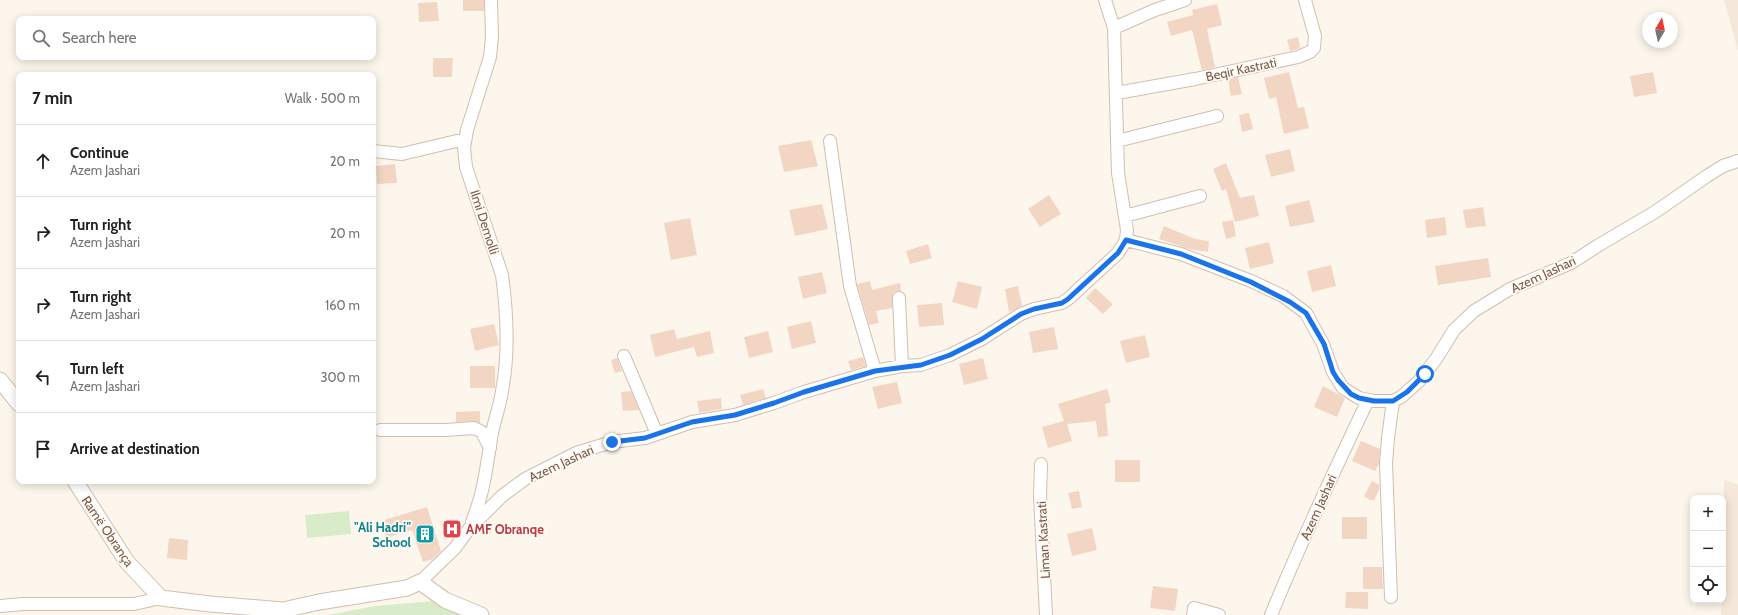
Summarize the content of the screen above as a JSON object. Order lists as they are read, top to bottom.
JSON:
{
  "streets": {
    "street": [
      "Beqir Kastrati",
      "Ilmi Demolli",
      "Azem Jashari",
      "Ramë Obrança",
      "Liman Kastrati"
    ]
  },
  "crossings": [
    ["Ilmi Demolli", "Azem Jashari"]
  ],
  "places": {
    "hospital": ["AMF Obranqe"],
    "building": ["\"Ali Hadri\" School"]
  },
  "north": "top",
  "page": {
    "search": "Search here",
    "heading": ["7 min", "Walk · 500 m"],
    "list": [
      ["Continue", "Azem Jashari", "20 m"],
      ["Turn right", "Azem Jashari", "20 m"],
      ["Turn right", "Azem Jashari", "160 m"],
      ["Turn left", "Azem Jashari", "300 m"],
      "Arrive at destination"
    ],
    "map_buttons": ["+", "−"]
  }
}
